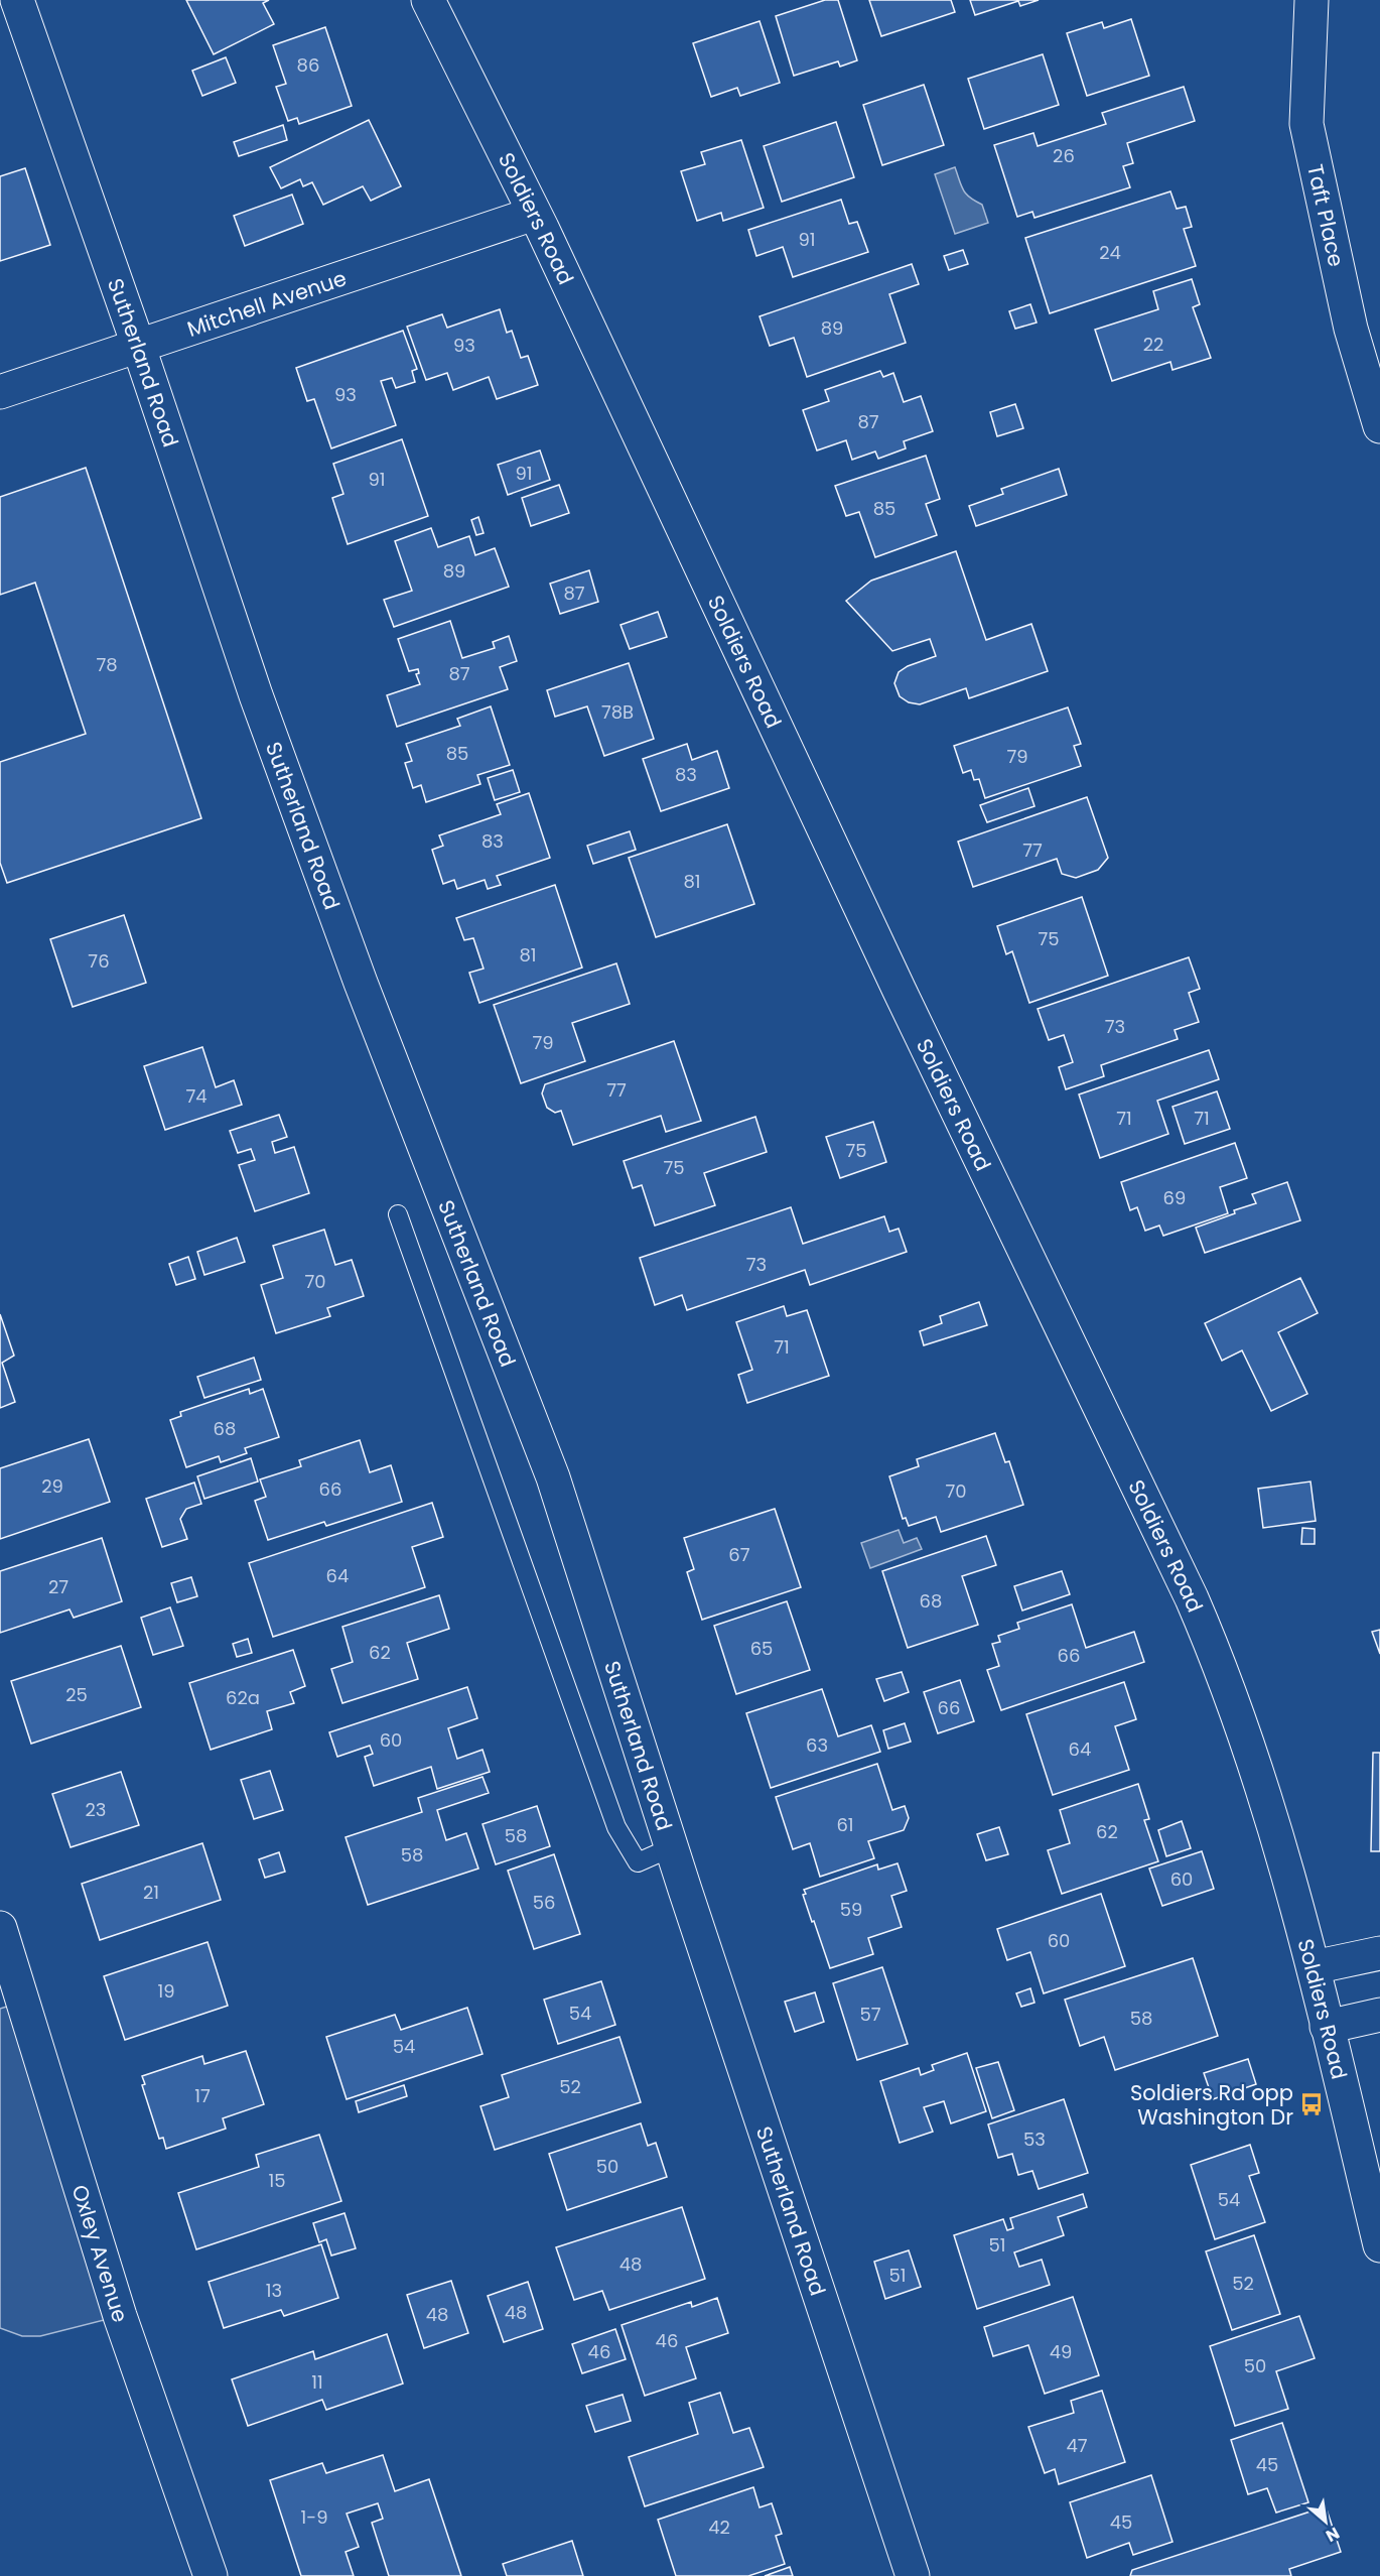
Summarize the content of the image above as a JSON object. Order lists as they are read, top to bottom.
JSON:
{
  "streets": {
    "street": [
      "Taft Place",
      "Soldiers Road",
      "Mitchell Avenue",
      "Sutherland Road",
      "Oxley Avenue"
    ]
  },
  "crossings": [
    ["Soldiers Road", "Mitchell Avenue"],
    ["Mitchell Avenue", "Sutherland Road"]
  ],
  "places": {
    "bus stop": ["Soldiers Rd opp Washington Dr"]
  },
  "house_numbers": [
    "86",
    "26",
    "91",
    "24",
    "89",
    "22",
    "93",
    "93",
    "87",
    "91",
    "91",
    "85",
    "89",
    "87",
    "78",
    "87",
    "78B",
    "85",
    "79",
    "83",
    "83",
    "77",
    "81",
    "75",
    "81",
    "76",
    "73",
    "79",
    "77",
    "74",
    "71",
    "71",
    "75",
    "75",
    "69",
    "73",
    "70",
    "71",
    "68",
    "29",
    "66",
    "70",
    "67",
    "64",
    "27",
    "68",
    "65",
    "62",
    "66",
    "25",
    "62a",
    "66",
    "60",
    "63",
    "64",
    "23",
    "61",
    "62",
    "58",
    "58",
    "60",
    "21",
    "56",
    "59",
    "60",
    "19",
    "54",
    "57",
    "58",
    "54",
    "52",
    "17",
    "53",
    "50",
    "15",
    "54",
    "51",
    "48",
    "51",
    "52",
    "13",
    "48",
    "48",
    "46",
    "46",
    "49",
    "50",
    "11",
    "47",
    "45",
    "1-9",
    "45",
    "42"
  ],
  "north": "bottom right"
}
